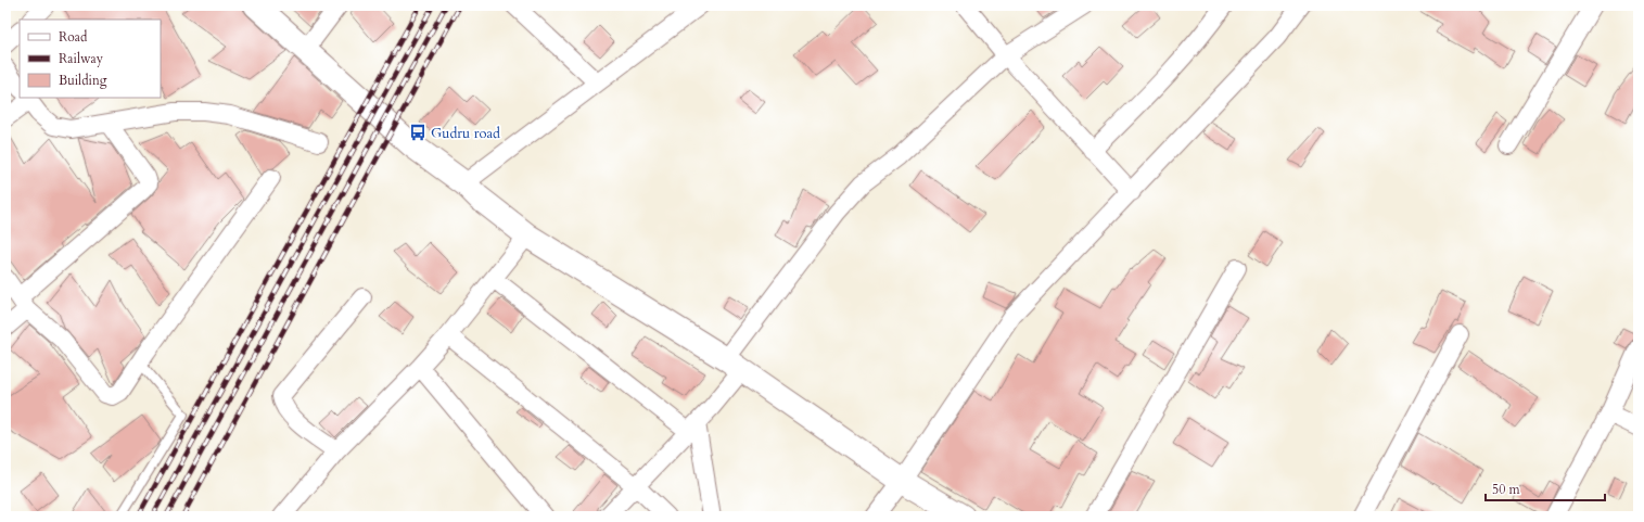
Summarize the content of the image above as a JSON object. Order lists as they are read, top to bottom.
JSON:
{
  "places": {
    "bus stop": ["Gudru road"]
  },
  "legend": ["Road", "Railway", "Building"],
  "scale_bar": "50 m"
}
